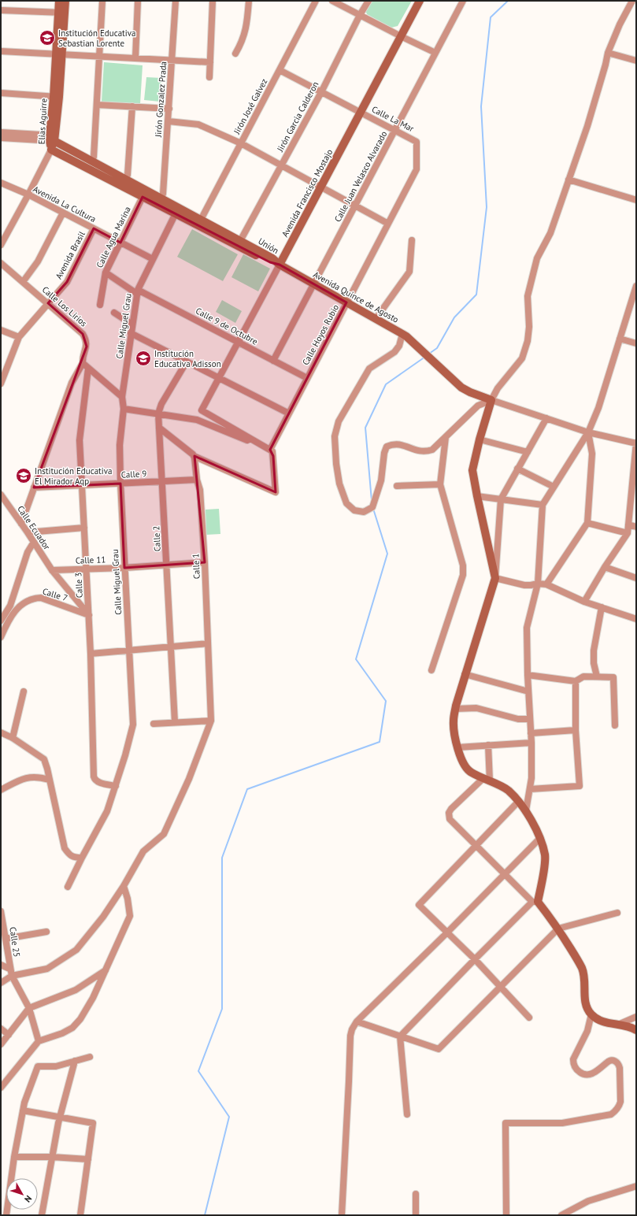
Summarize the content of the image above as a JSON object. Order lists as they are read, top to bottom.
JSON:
{
  "streets": {
    "street": [
      "Jirón Gonzalez Prada",
      "Jirón José Galvez",
      "Jirón Garcia Calderon",
      "Calle La Mar",
      "Elías Aguirre",
      "Calle Juan Velasco Alvarado",
      "Avenida Francisco Mostajo",
      "Avenida La Cultura",
      "Calle Agua Marina",
      "Unión",
      "Avenida Brasil",
      "Avenida Quince de Agosto",
      "Calle Los Lirios",
      "Calle Miguel Grau",
      "Calle 9 de Octubre",
      "Calle Hoyos Rubio",
      "Calle 9",
      "Calle Ecuador",
      "Calle 2",
      "Calle 11",
      "Calle 1",
      "Calle 3",
      "Calle 7",
      "Calle 25"
    ]
  },
  "crossings": [
    ["Jirón Gonzalez Prada", "Unión"],
    ["Jirón José Galvez", "Calle La Mar"],
    ["Jirón José Galvez", "Unión"],
    ["Jirón Garcia Calderon", "Calle La Mar"],
    ["Jirón Garcia Calderon", "Unión"],
    ["Calle La Mar", "Calle Juan Velasco Alvarado"],
    ["Calle La Mar", "Avenida Francisco Mostajo"],
    ["Calle La Mar", "Calle Hoyos Rubio"],
    ["Elías Aguirre", "Unión"],
    ["Calle Juan Velasco Alvarado", "Avenida Quince de Agosto"],
    ["Calle Juan Velasco Alvarado", "Calle 9 de Octubre"],
    ["Avenida Francisco Mostajo", "Unión"],
    ["Avenida Francisco Mostajo", "Avenida Quince de Agosto"],
    ["Avenida Francisco Mostajo", "Calle 9 de Octubre"],
    ["Avenida Francisco Mostajo", "Calle Hoyos Rubio"],
    ["Avenida La Cultura", "Calle Agua Marina"],
    ["Avenida La Cultura", "Avenida Brasil"],
    ["Avenida La Cultura", "Calle Miguel Grau"],
    ["Calle Agua Marina", "Unión"],
    ["Calle Agua Marina", "Calle 9 de Octubre"],
    ["Unión", "Avenida Quince de Agosto"],
    ["Unión", "Calle Miguel Grau"],
    ["Avenida Brasil", "Calle Los Lirios"],
    ["Avenida Quince de Agosto", "Calle Hoyos Rubio"],
    ["Calle Los Lirios", "Calle 9"],
    ["Calle Los Lirios", "Calle Ecuador"],
    ["Calle Miguel Grau", "Calle 9 de Octubre"],
    ["Calle Miguel Grau", "Calle 9"],
    ["Calle Miguel Grau", "Calle 11"],
    ["Calle Miguel Grau", "Calle 3"],
    ["Calle 9 de Octubre", "Calle Hoyos Rubio"],
    ["Calle 9", "Calle 2"],
    ["Calle 9", "Calle 1"],
    ["Calle 9", "Calle 3"],
    ["Calle Ecuador", "Calle 11"],
    ["Calle Ecuador", "Calle 3"],
    ["Calle Ecuador", "Calle 7"],
    ["Calle 2", "Calle 11"],
    ["Calle 11", "Calle 1"],
    ["Calle 11", "Calle 3"],
    ["Calle 3", "Calle 7"]
  ],
  "places": {
    "school or university": ["Institución Educativa Sebastian Lorente", "Institución Educativa Adisson", "Institución Educativa El Mirador Aqp"]
  },
  "north": "bottom right"
}
